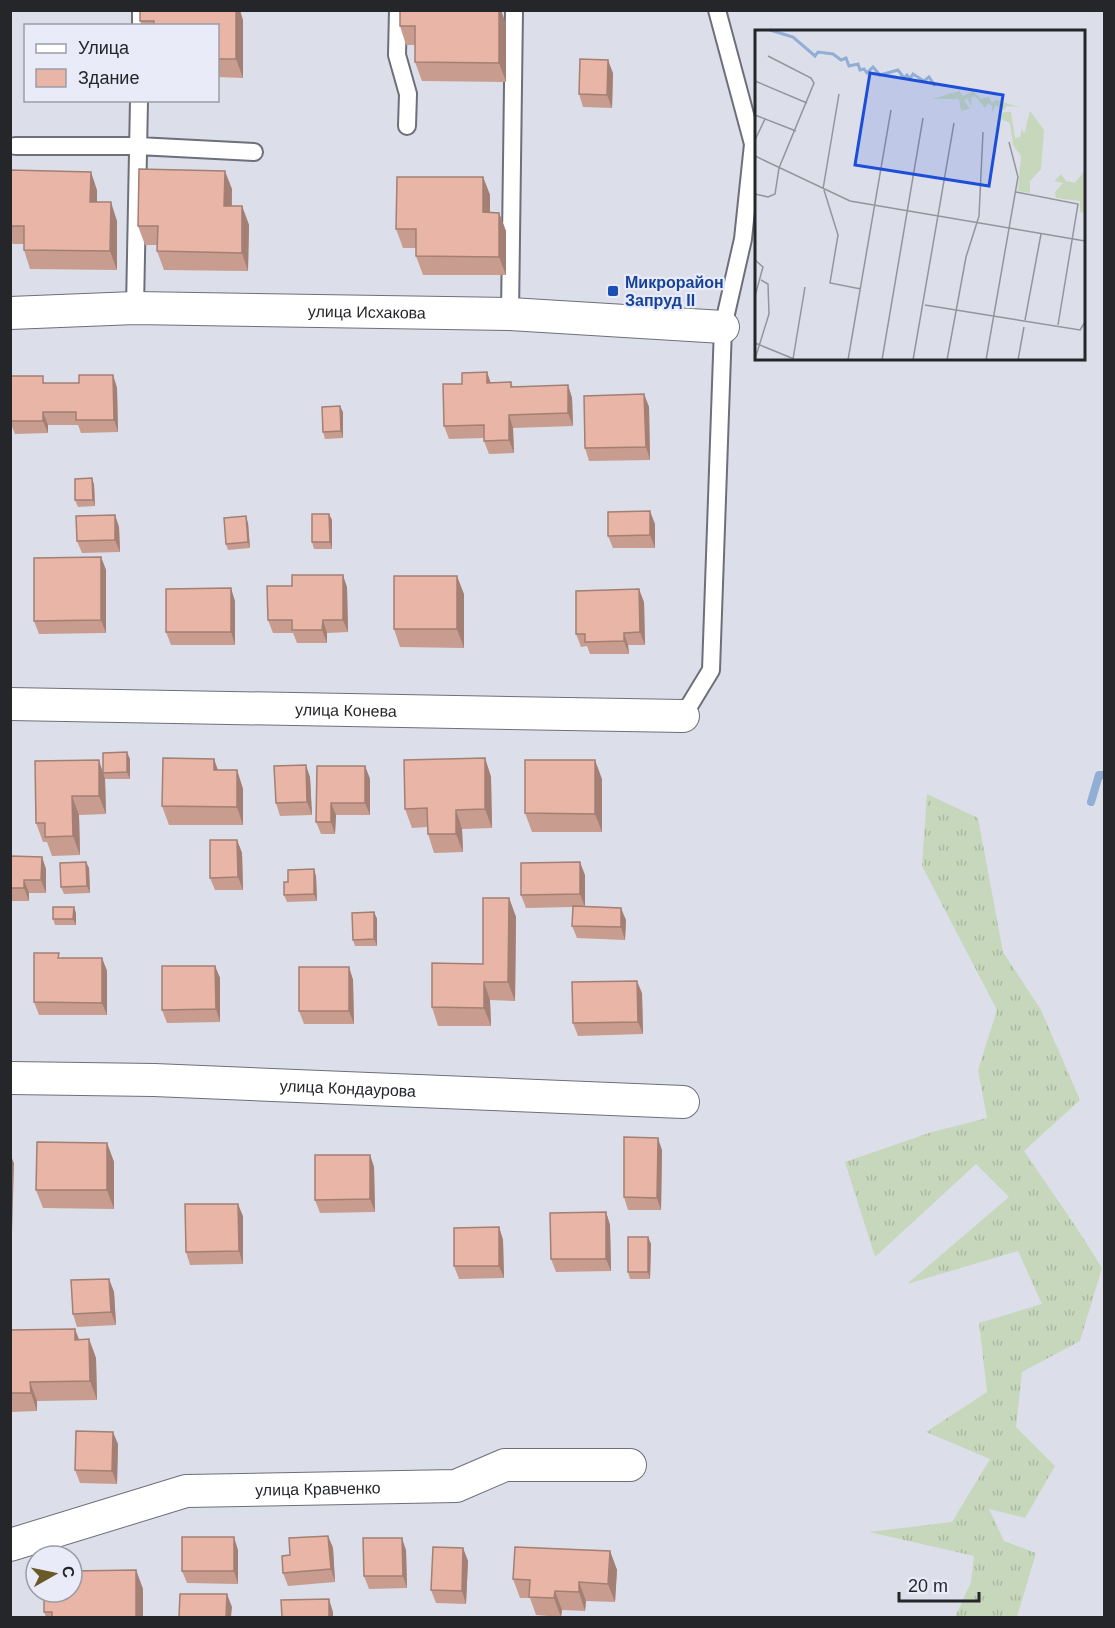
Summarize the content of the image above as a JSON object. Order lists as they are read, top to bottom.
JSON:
{
  "streets": {
    "street": [
      "улица Исхакова",
      "улица Конева",
      "улица Кондаурова",
      "улица Кравченко"
    ]
  },
  "places": {
    "transit": ["Микрорайон Запруд II"]
  },
  "legend": ["Улица", "Здание"],
  "scale_bar": "20 m",
  "north": "right"
}
